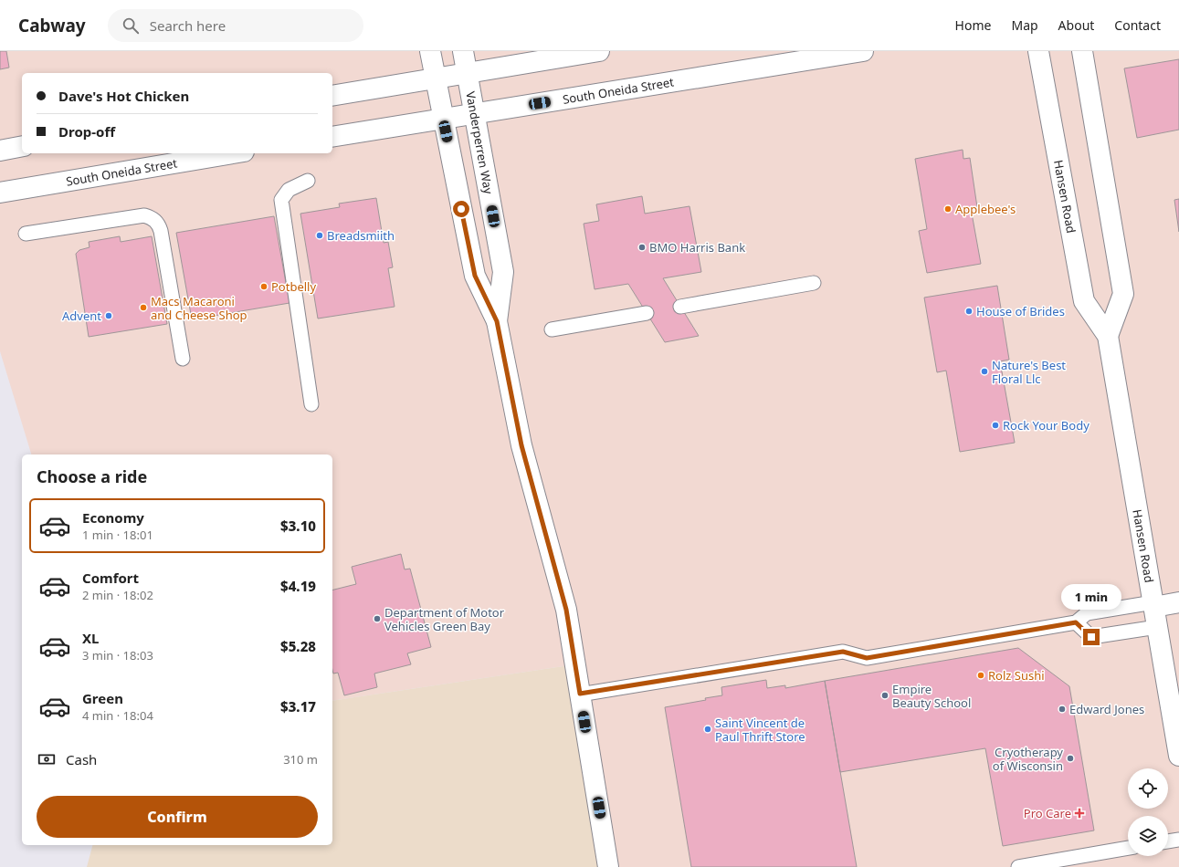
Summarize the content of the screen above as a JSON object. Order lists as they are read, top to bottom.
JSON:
{
  "streets": {
    "street": ["South Oneida Street", "Vanderperren Way", "Hansen Road"]
  },
  "crossings": [
    ["South Oneida Street", "Vanderperren Way"]
  ],
  "places": {
    "other": [
      "Applebee's",
      "Breadsmiith",
      "BMO Harris Bank",
      "Potbelly",
      "Macs Macaroni and Cheese Shop",
      "House of Brides",
      "Advent",
      "Nature's Best Floral Llc",
      "Rock Your Body",
      "Department of Motor Vehicles Green Bay",
      "Rolz Sushi",
      "Empire Beauty School",
      "Edward Jones",
      "Saint Vincent de Paul Thrift Store",
      "Cryotherapy of Wisconsin"
    ],
    "health": ["Pro Care"]
  },
  "page": {
    "header": "Cabway",
    "search": "Search here",
    "nav": [
      "Home",
      "Map",
      "About",
      "Contact"
    ],
    "banner": ["Dave's Hot Chicken", "Drop-off"],
    "heading": "Choose a ride",
    "list": [
      {
        "name": "Economy",
        "note": "1 min · 18:01",
        "value": "$3.10"
      },
      {
        "name": "Comfort",
        "note": "2 min · 18:02",
        "value": "$4.19"
      },
      {
        "name": "XL",
        "note": "3 min · 18:03",
        "value": "$5.28"
      },
      {
        "name": "Green",
        "note": "4 min · 18:04",
        "value": "$3.17"
      }
    ],
    "bubble": "1 min",
    "pay": ["Cash", "310 m"],
    "buttons": "Confirm"
  }
}
